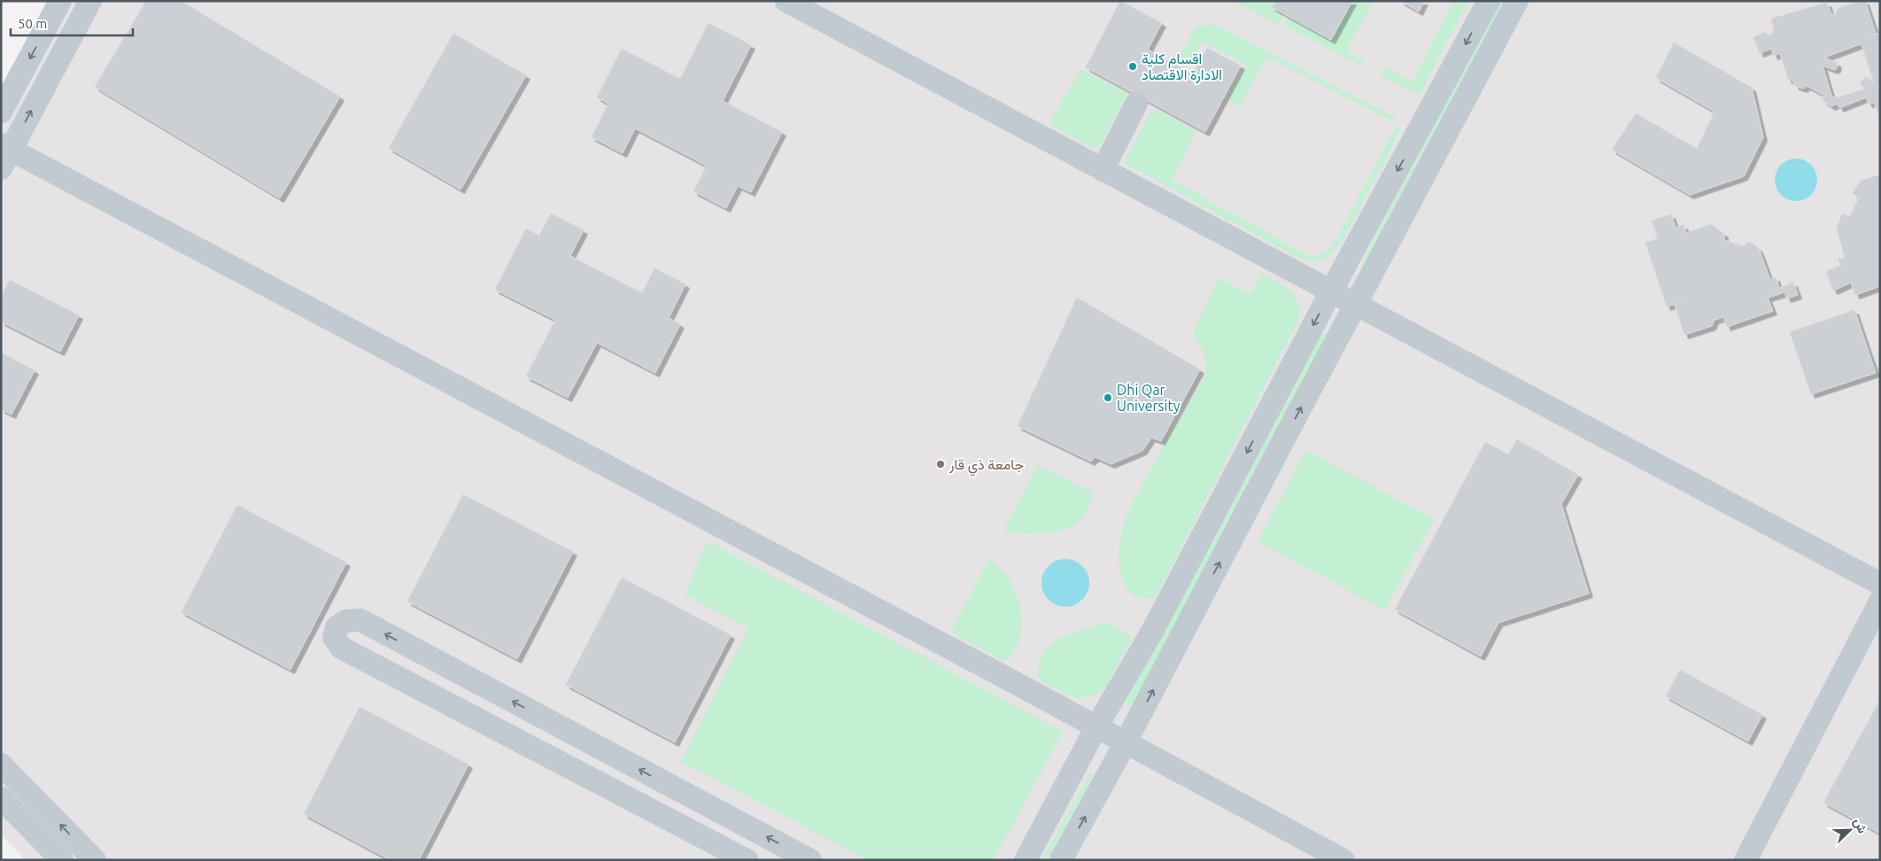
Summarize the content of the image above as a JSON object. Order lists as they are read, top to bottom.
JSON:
{
  "places": ["اقسام كلية الادارة الاقتصاد", "Dhi Qar University", "جامعة ذي قار"],
  "scale_bar": "50 m",
  "north": "top right"
}
